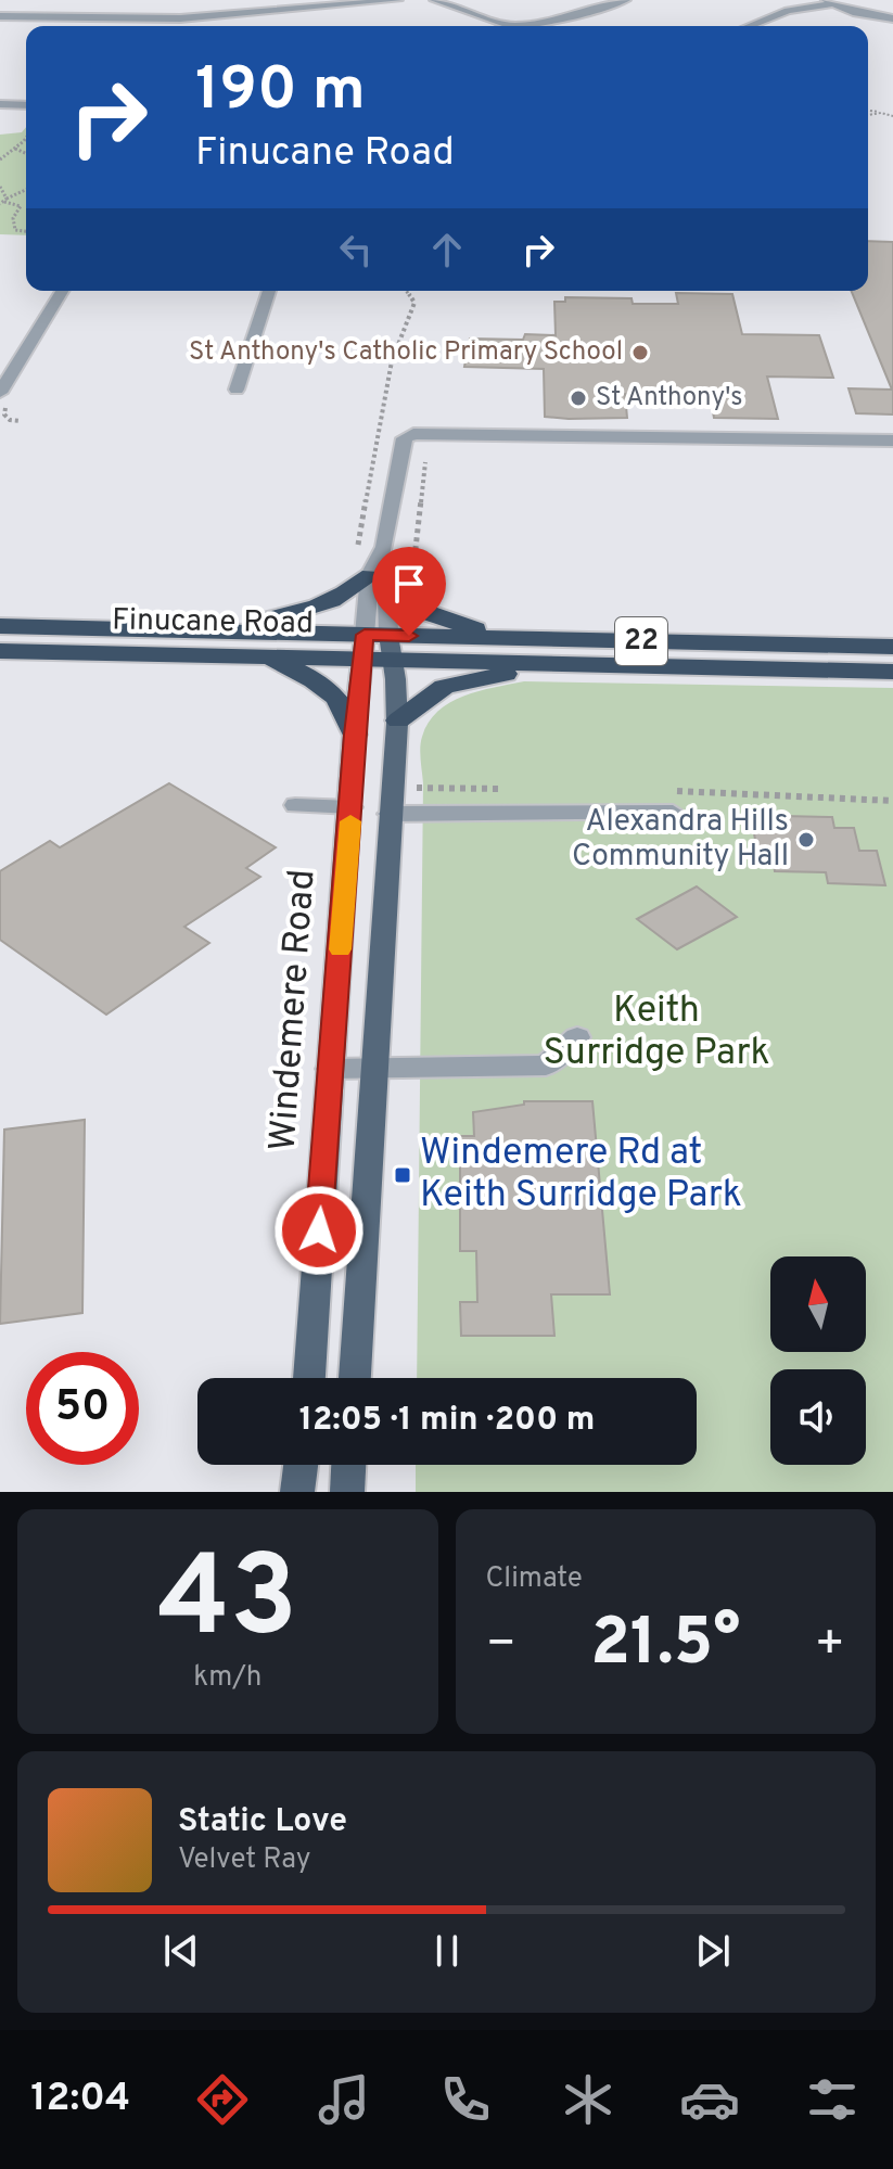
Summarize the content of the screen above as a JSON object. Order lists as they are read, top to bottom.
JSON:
{
  "streets": {
    "highway": ["Finucane Road", "22"],
    "main road": ["Windemere Road"]
  },
  "crossings": [
    ["Finucane Road", "Windemere Road"]
  ],
  "parks": ["Keith Surridge Park"],
  "places": {
    "other": ["St Anthony's Catholic Primary School", "St Anthony's", "Alexandra Hills Community Hall"],
    "transit": ["Windemere Rd at Keith Surridge Park"]
  },
  "north": "top",
  "page": {
    "turn": ["190 m", "Finucane Road"],
    "limit": "50",
    "trip": "12:05 · 1 min · 200 m",
    "tile": [
      ["43", "km/h"],
      "Climate"
    ],
    "heat": ["−", "21.5°", "+"],
    "song": ["Static Love", "Velvet Ray"],
    "tabs": "12:04"
  }
}
